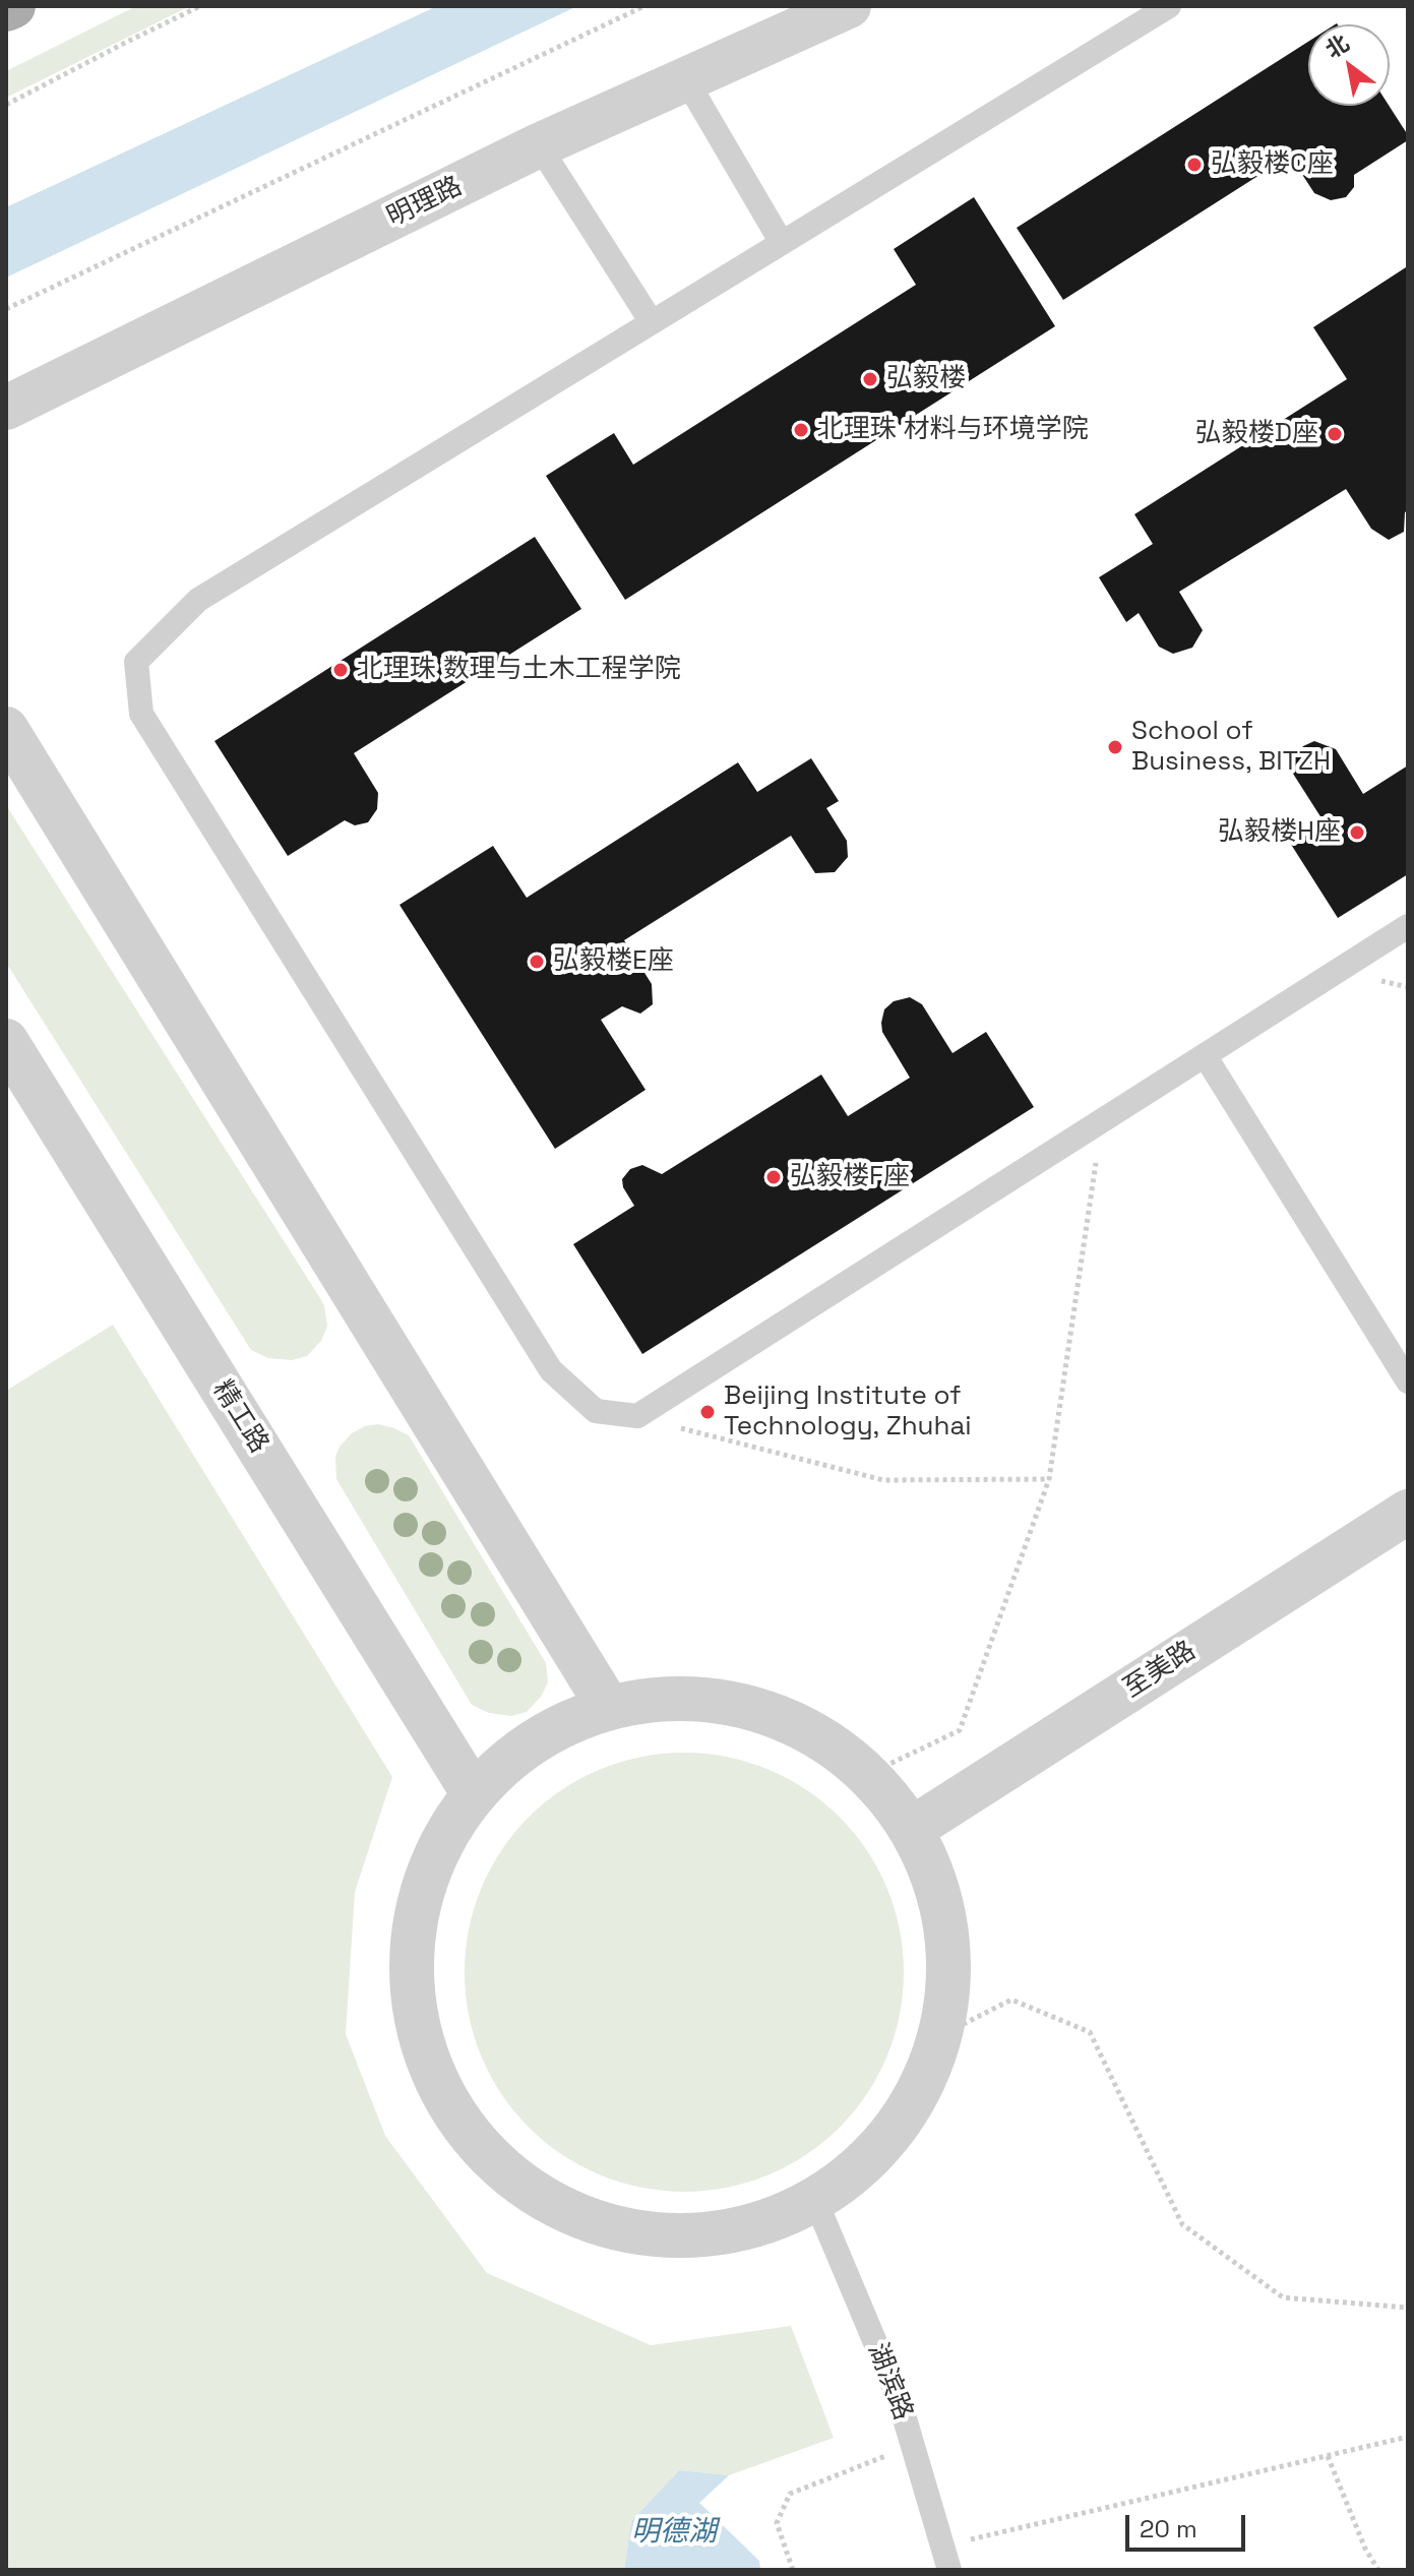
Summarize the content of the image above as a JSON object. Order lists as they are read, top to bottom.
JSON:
{
  "streets": {
    "street": ["明理路", "精工路", "至美路"],
    "lane": ["湖滨路"]
  },
  "water": ["明德湖"],
  "places": [
    "弘毅楼C座",
    "弘毅楼",
    "北理珠 材料与环境学院",
    "弘毅楼D座",
    "北理珠 数理与土木工程学院",
    "School of Business, BITZH",
    "弘毅楼H座",
    "弘毅楼E座",
    "弘毅楼F座",
    "Beijing Institute of Technology, Zhuhai"
  ],
  "scale_bar": "20 m",
  "north": "top left"
}
